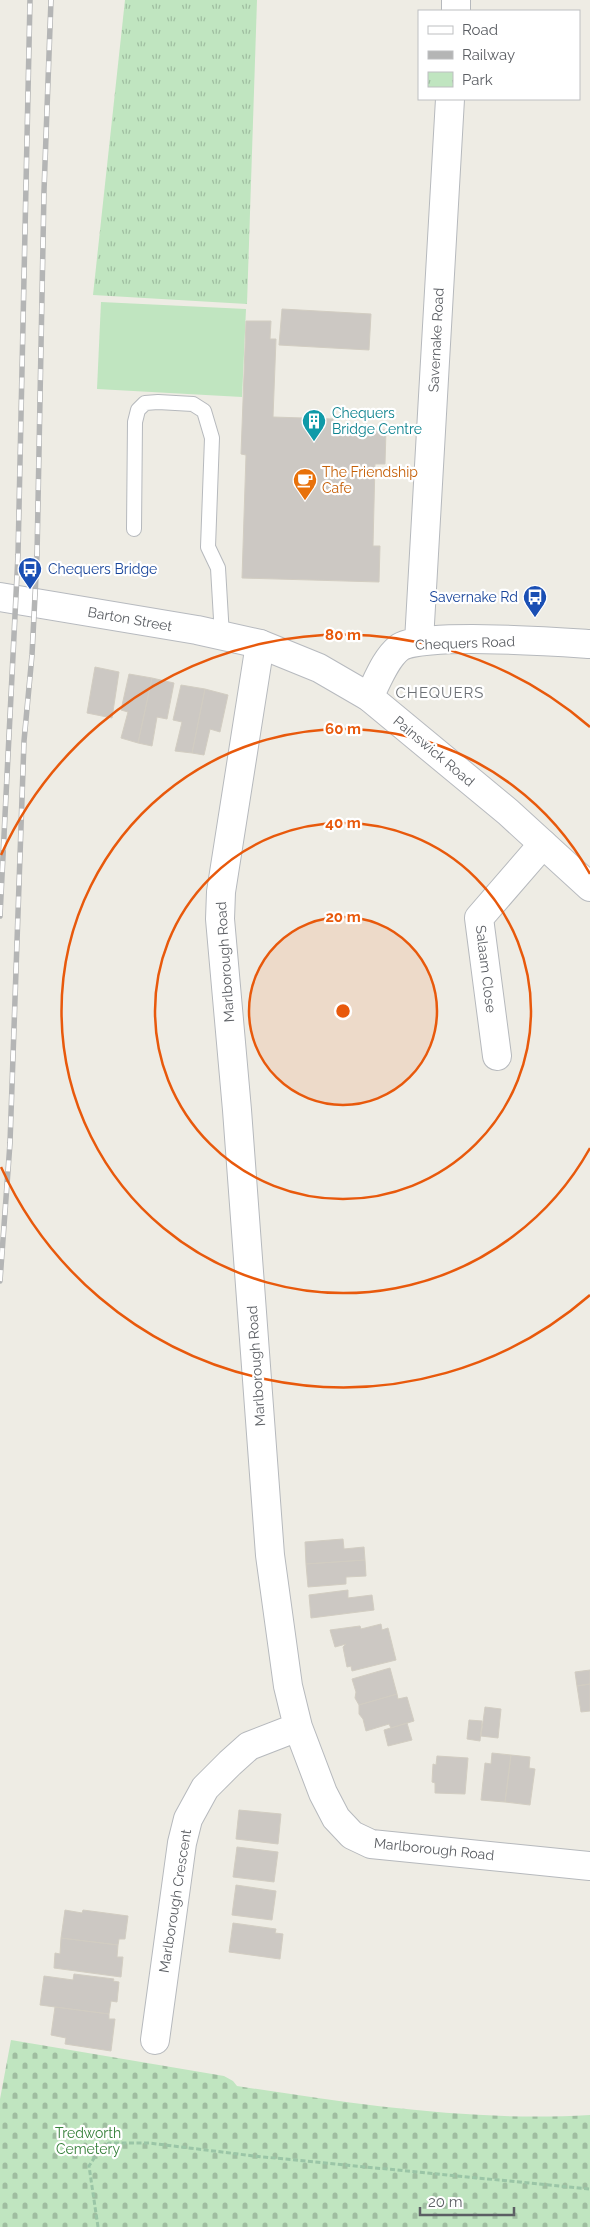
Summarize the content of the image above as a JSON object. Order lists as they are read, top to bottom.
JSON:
{
  "streets": {
    "street": [
      "Savernake Road",
      "Barton Street",
      "Chequers Road",
      "Painswick Road",
      "Marlborough Road",
      "Salaam Close",
      "Marlborough Crescent"
    ]
  },
  "crossings": [
    ["Savernake Road", "Chequers Road"],
    ["Barton Street", "Painswick Road"],
    ["Barton Street", "Marlborough Road"],
    ["Chequers Road", "Painswick Road"],
    ["Painswick Road", "Marlborough Road"],
    ["Painswick Road", "Salaam Close"],
    ["Marlborough Road", "Marlborough Crescent"]
  ],
  "districts": ["CHEQUERS"],
  "parks": ["Tredworth Cemetery"],
  "places": {
    "building": ["Chequers Bridge Centre"],
    "cafe": ["The Friendship Cafe"],
    "bus stop": ["Chequers Bridge", "Savernake Rd"]
  },
  "legend": ["Road", "Railway", "Park"],
  "scale_bar": "20 m",
  "rings": [
    "80 m",
    "60 m",
    "40 m",
    "20 m"
  ]
}
